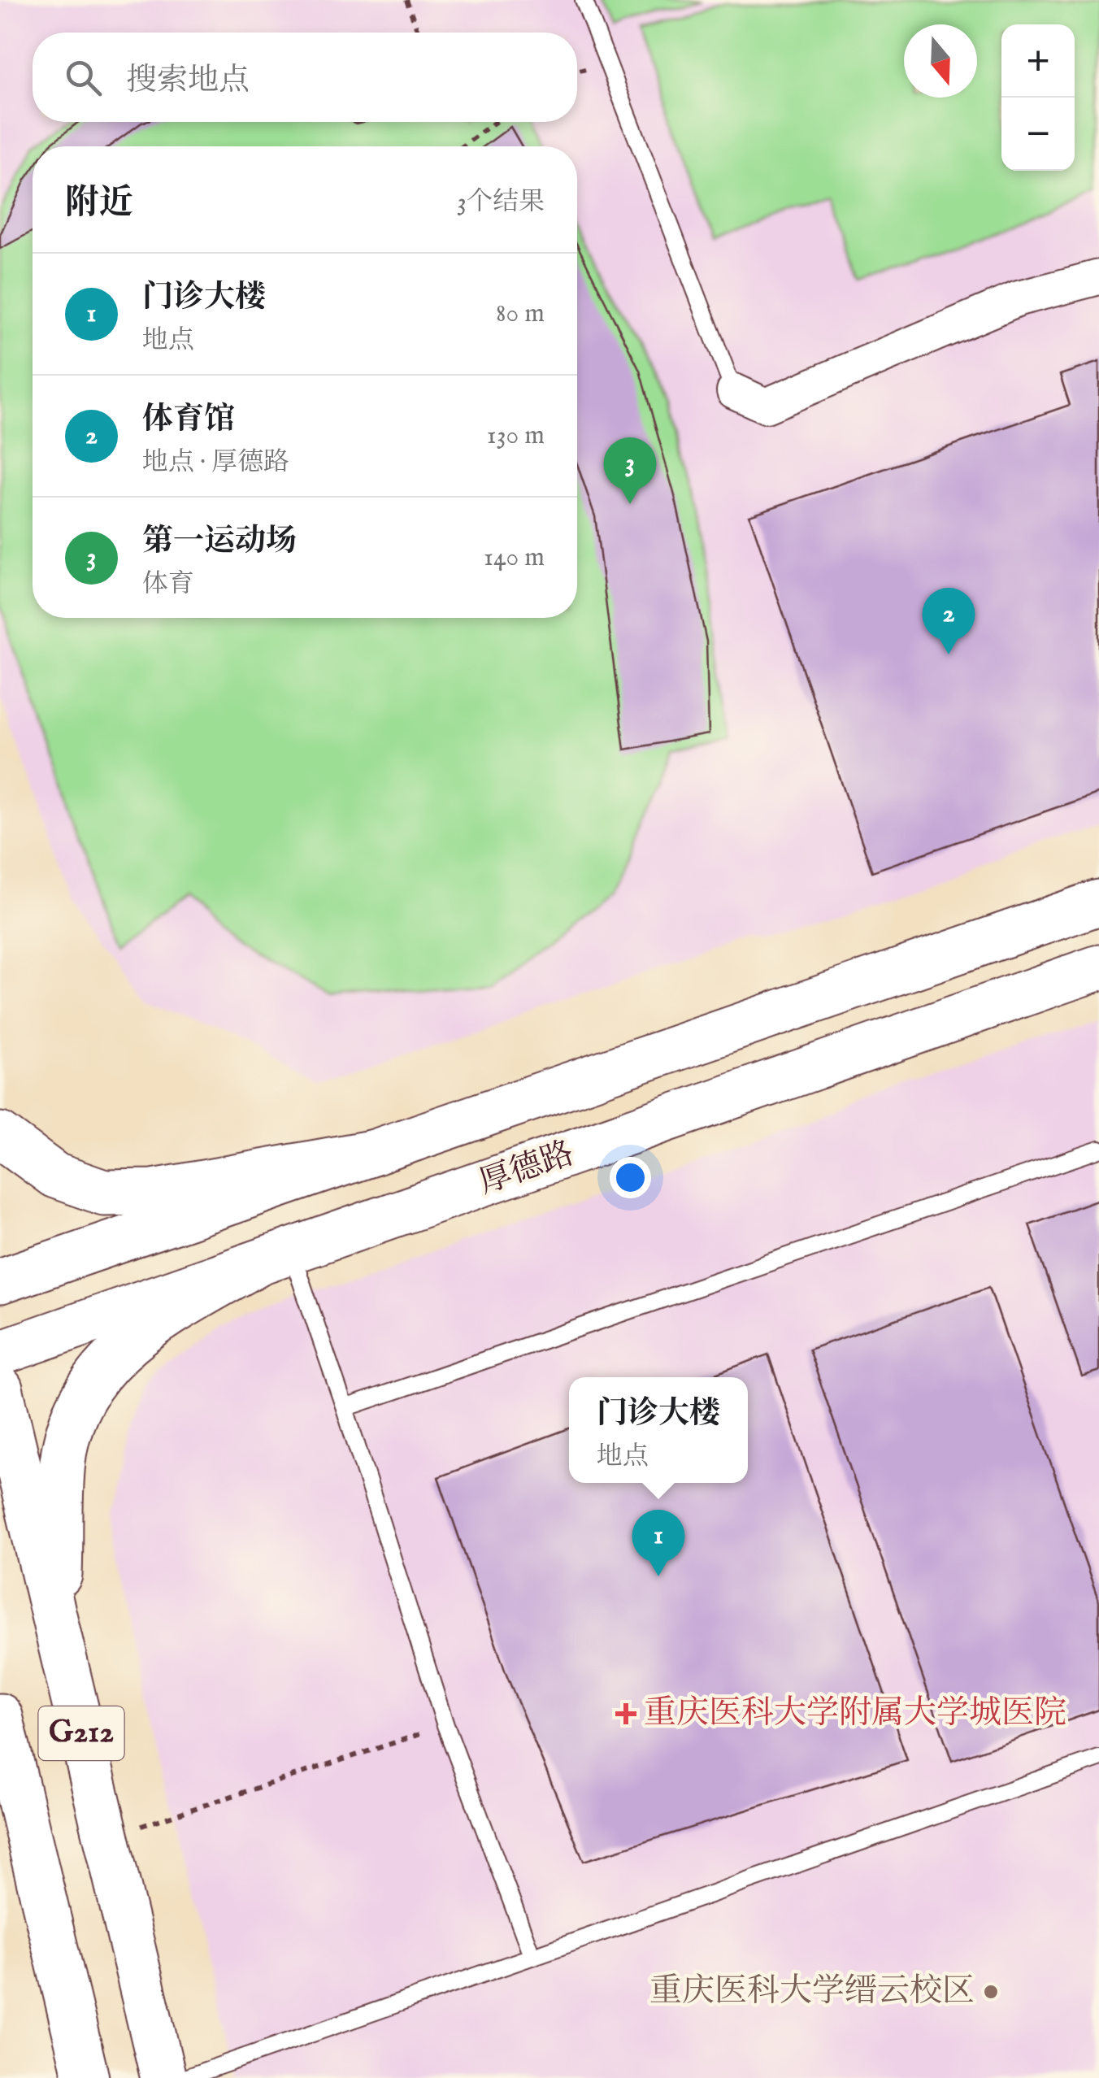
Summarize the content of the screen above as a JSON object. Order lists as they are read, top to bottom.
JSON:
{
  "streets": {
    "main road": ["厚德路", "G212"]
  },
  "places": {
    "health": ["重庆医科大学附属大学城医院"],
    "other": ["重庆医科大学缙云校区"]
  },
  "north": "bottom",
  "page": {
    "map_buttons": ["+", "−"],
    "search": "搜索地点",
    "heading": ["附近", "3个结果"],
    "list": [
      {
        "mark": "1",
        "name": "门诊大楼",
        "note": "地点",
        "value": "80 m"
      },
      {
        "mark": "2",
        "name": "体育馆",
        "note": "地点 · 厚德路",
        "value": "130 m"
      },
      {
        "mark": "3",
        "name": "第一运动场",
        "note": "体育",
        "value": "140 m"
      }
    ],
    "pins": ["3", "2", "1"],
    "popup": ["门诊大楼", "地点"]
  }
}
